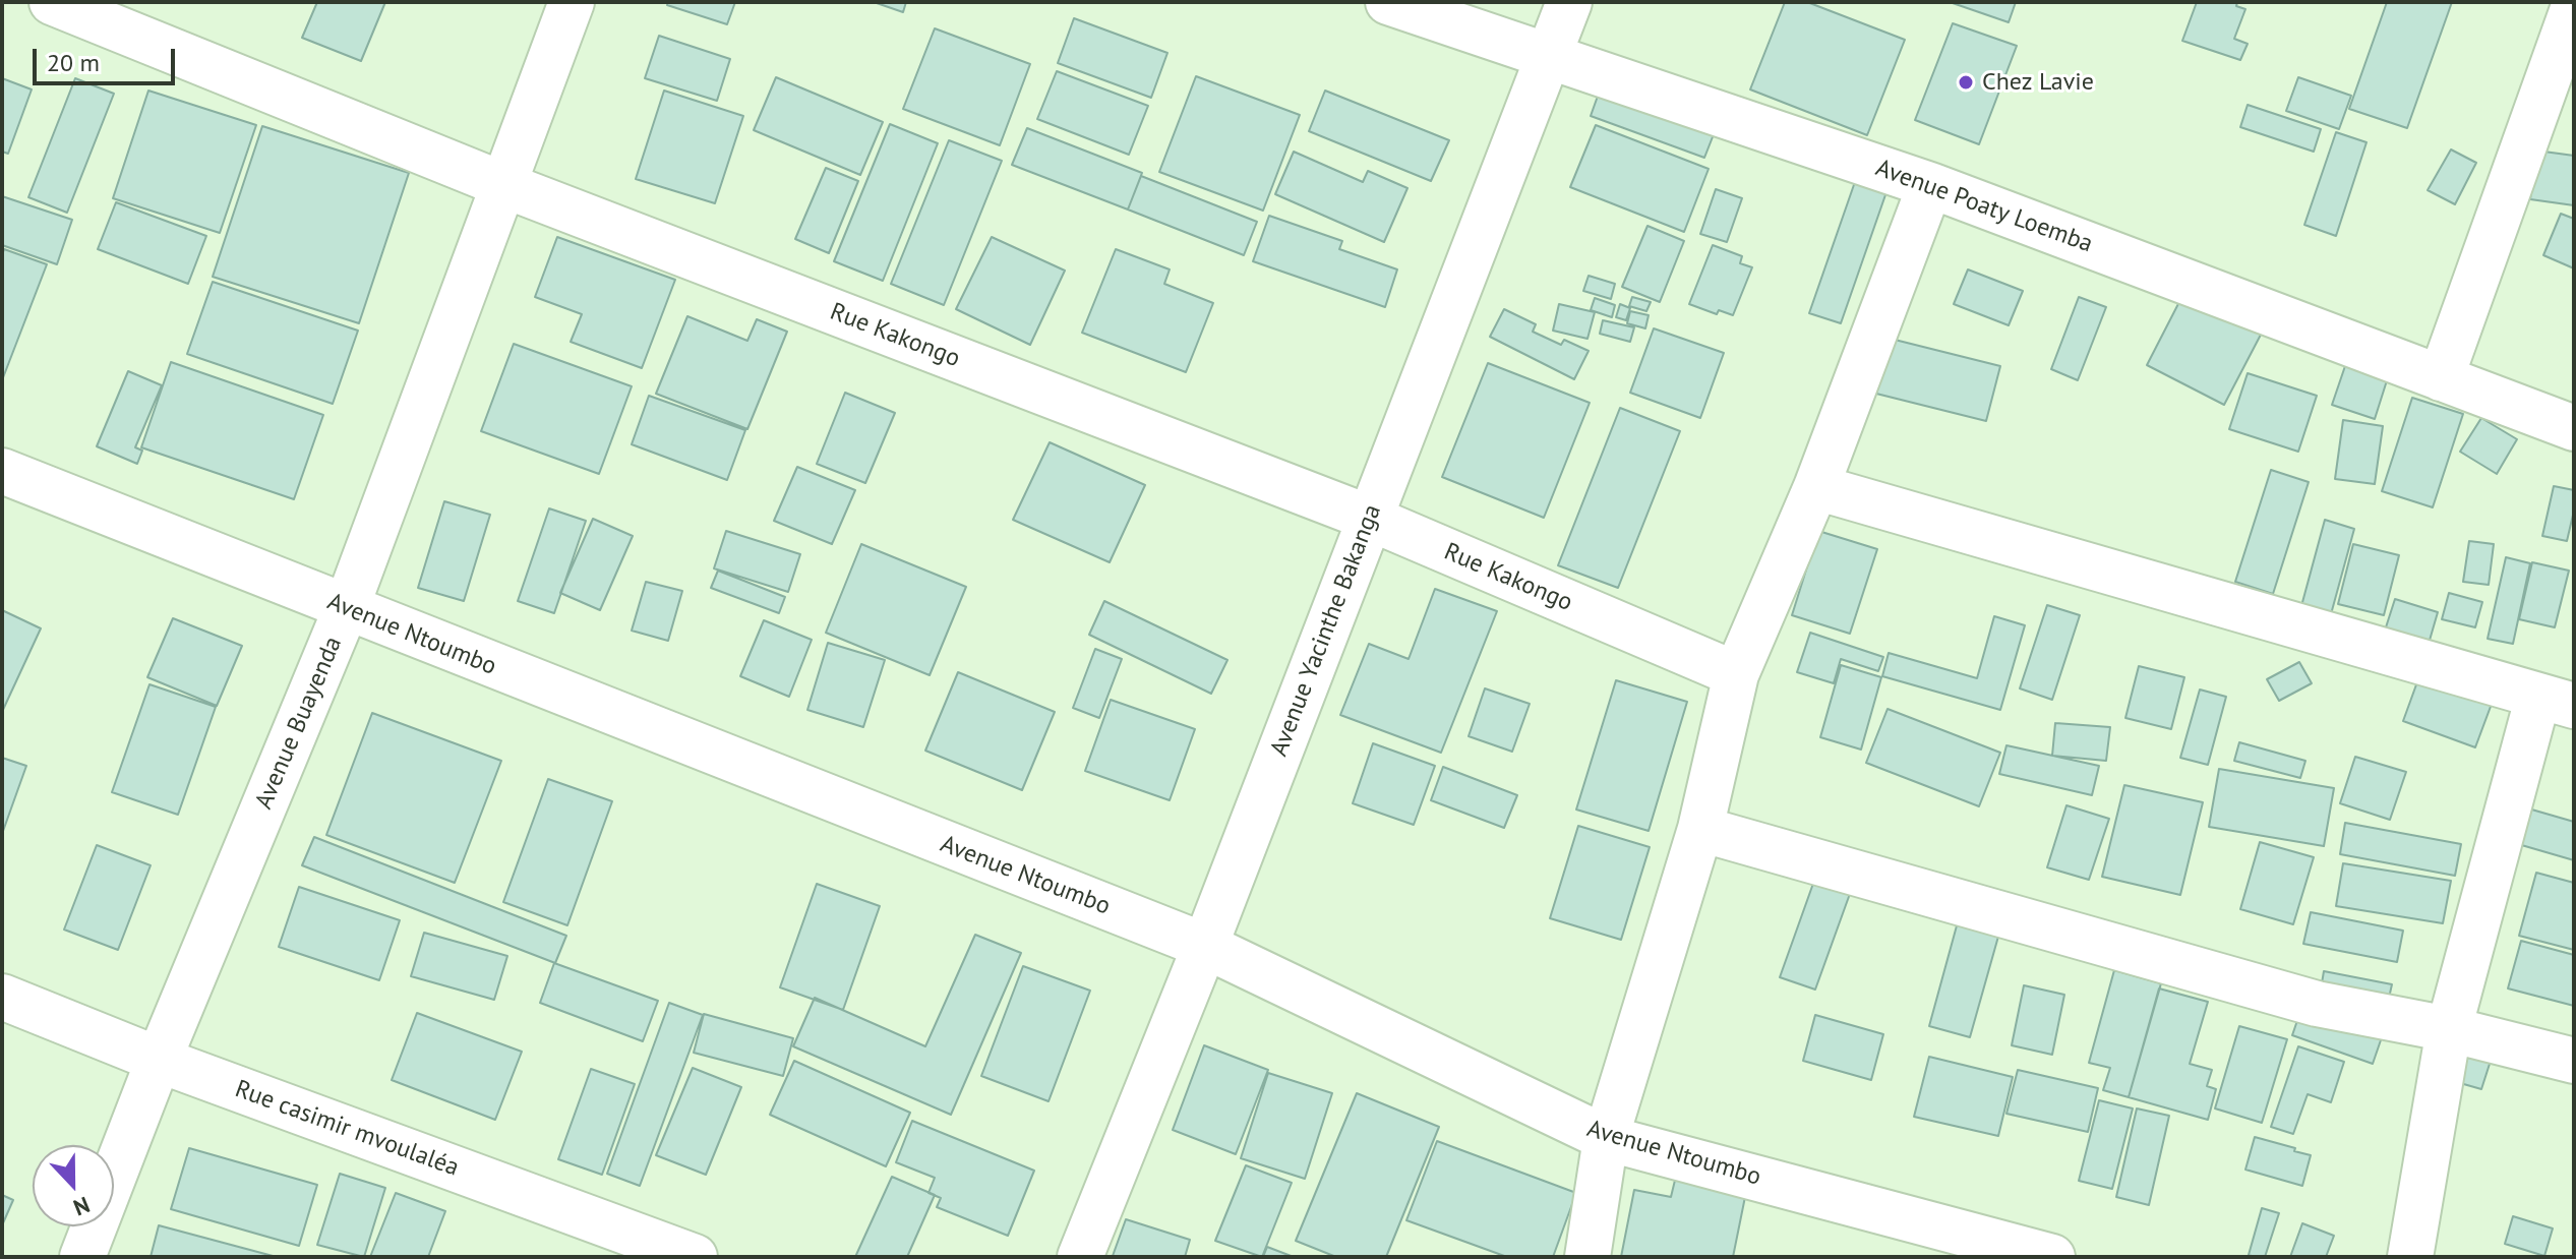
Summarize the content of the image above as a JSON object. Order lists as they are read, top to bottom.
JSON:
{
  "streets": {
    "street": [
      "Avenue Poaty Loemba",
      "Rue Kakongo",
      "Avenue Yacinthe Bakanga",
      "Avenue Ntoumbo",
      "Avenue Buayenda",
      "Rue casimir mvoulaléa"
    ]
  },
  "crossings": [
    ["Avenue Poaty Loemba", "Avenue Yacinthe Bakanga"],
    ["Rue Kakongo", "Avenue Yacinthe Bakanga"],
    ["Rue Kakongo", "Avenue Buayenda"],
    ["Avenue Yacinthe Bakanga", "Avenue Ntoumbo"],
    ["Avenue Ntoumbo", "Avenue Buayenda"],
    ["Avenue Buayenda", "Rue casimir mvoulaléa"]
  ],
  "places": ["Chez Lavie"],
  "scale_bar": "20 m",
  "north": "bottom"
}
